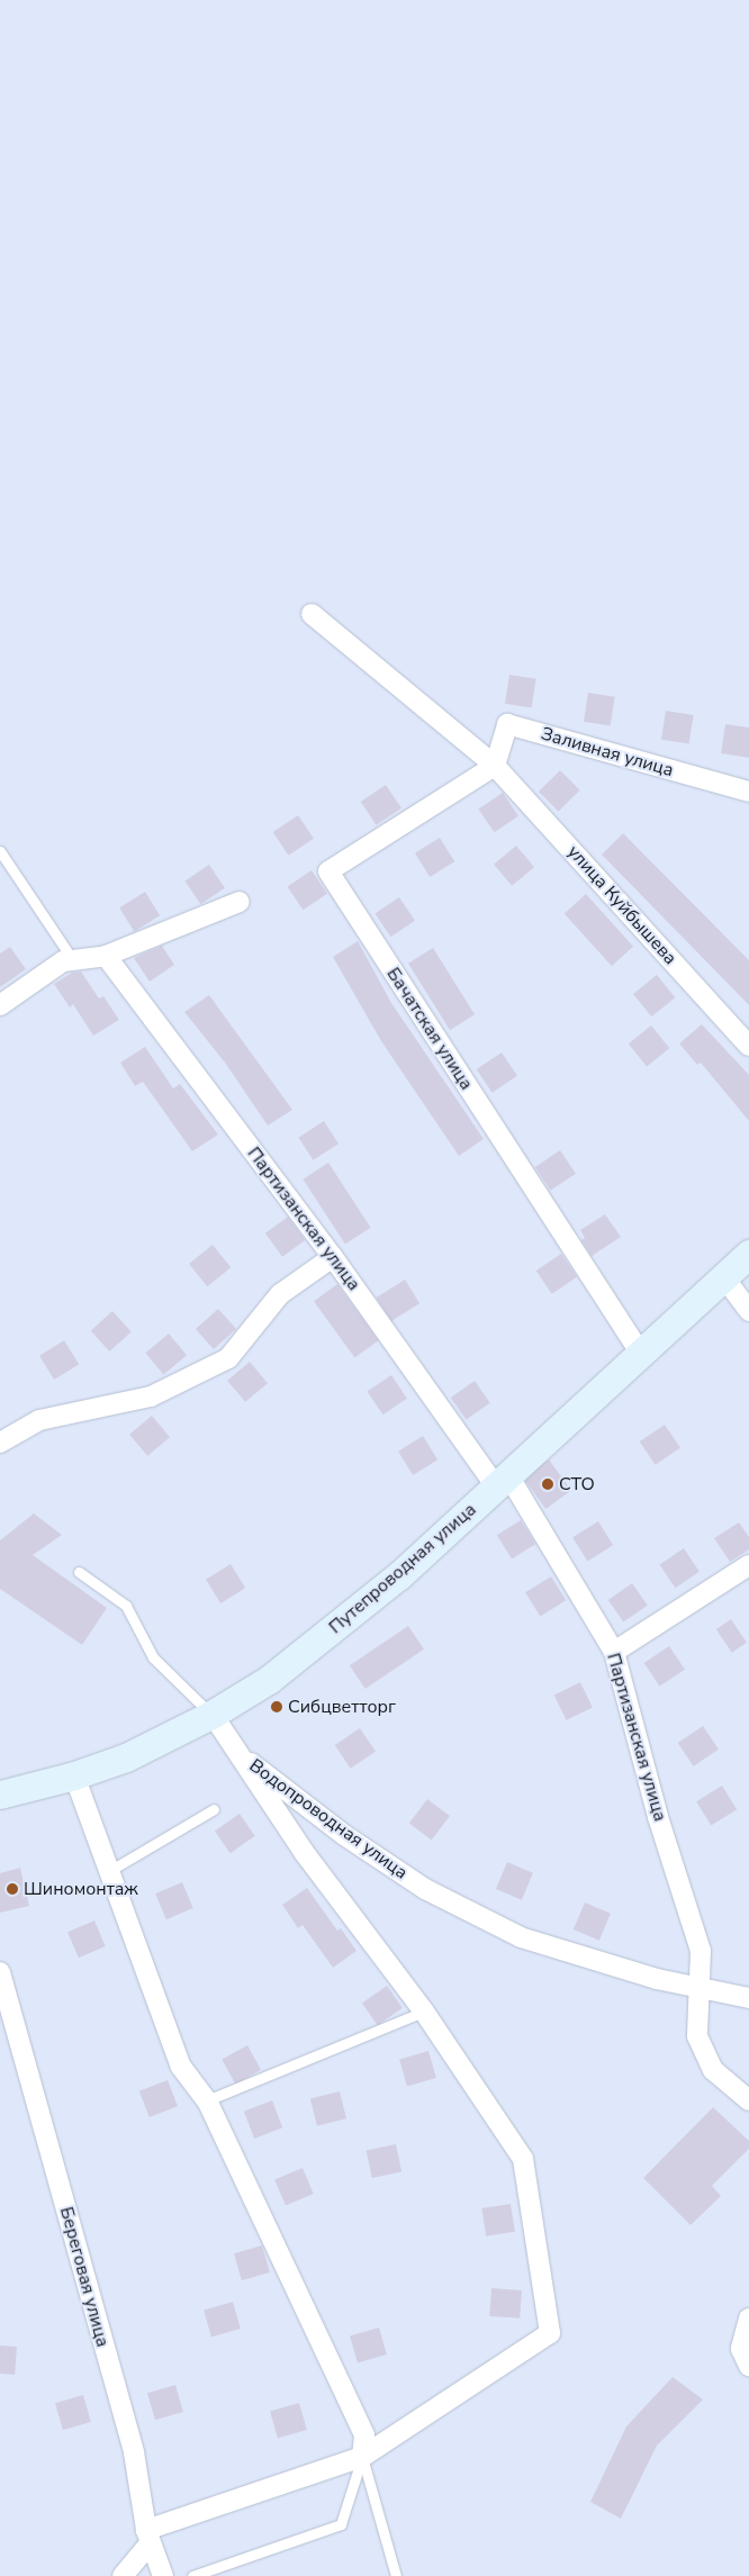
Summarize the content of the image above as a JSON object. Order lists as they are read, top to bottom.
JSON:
{
  "streets": {
    "main road": ["Путепроводная улица"],
    "street": [
      "Заливная улица",
      "улица Куйбышева",
      "Бачатская улица",
      "Партизанская улица",
      "Водопроводная улица",
      "Береговая улица"
    ]
  },
  "crossings": [
    ["Заливная улица", "улица Куйбышева"],
    ["Заливная улица", "Бачатская улица"],
    ["улица Куйбышева", "Бачатская улица"],
    ["Бачатская улица", "Путепроводная улица"],
    ["Партизанская улица", "Путепроводная улица"],
    ["Партизанская улица", "Водопроводная улица"],
    ["Путепроводная улица", "Водопроводная улица"]
  ],
  "places": ["СТО", "Сибцветторг", "Шиномонтаж"]
}
